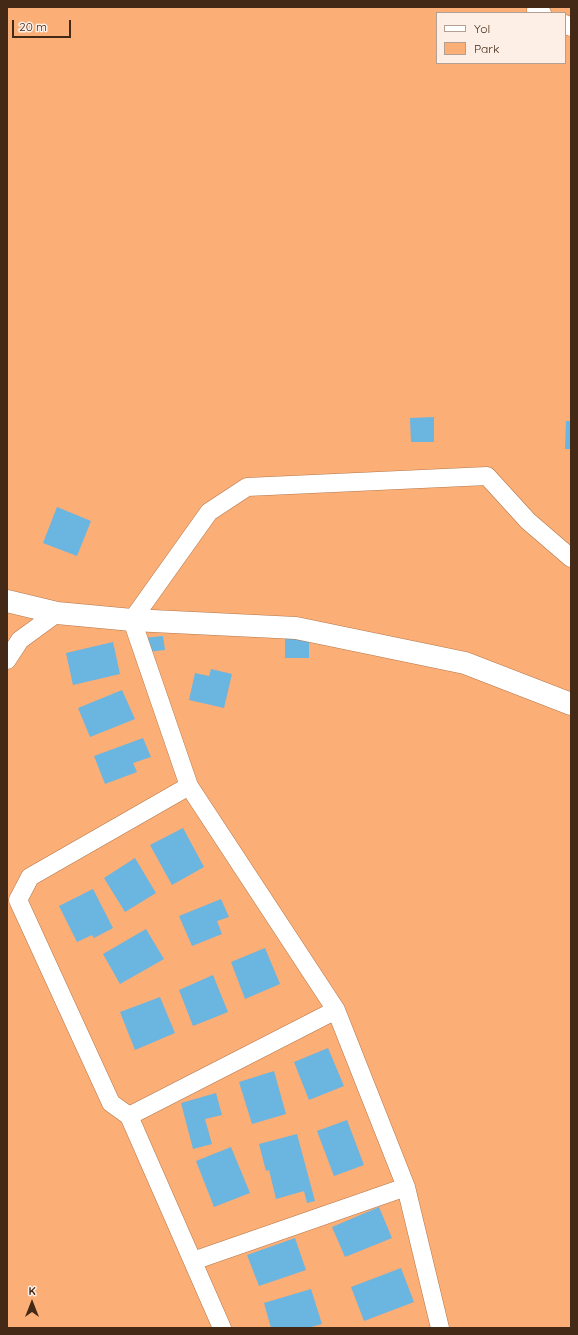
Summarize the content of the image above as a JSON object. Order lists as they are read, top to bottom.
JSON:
{
  "legend": ["Yol", "Park"],
  "scale_bar": "20 m",
  "north": "top"
}
